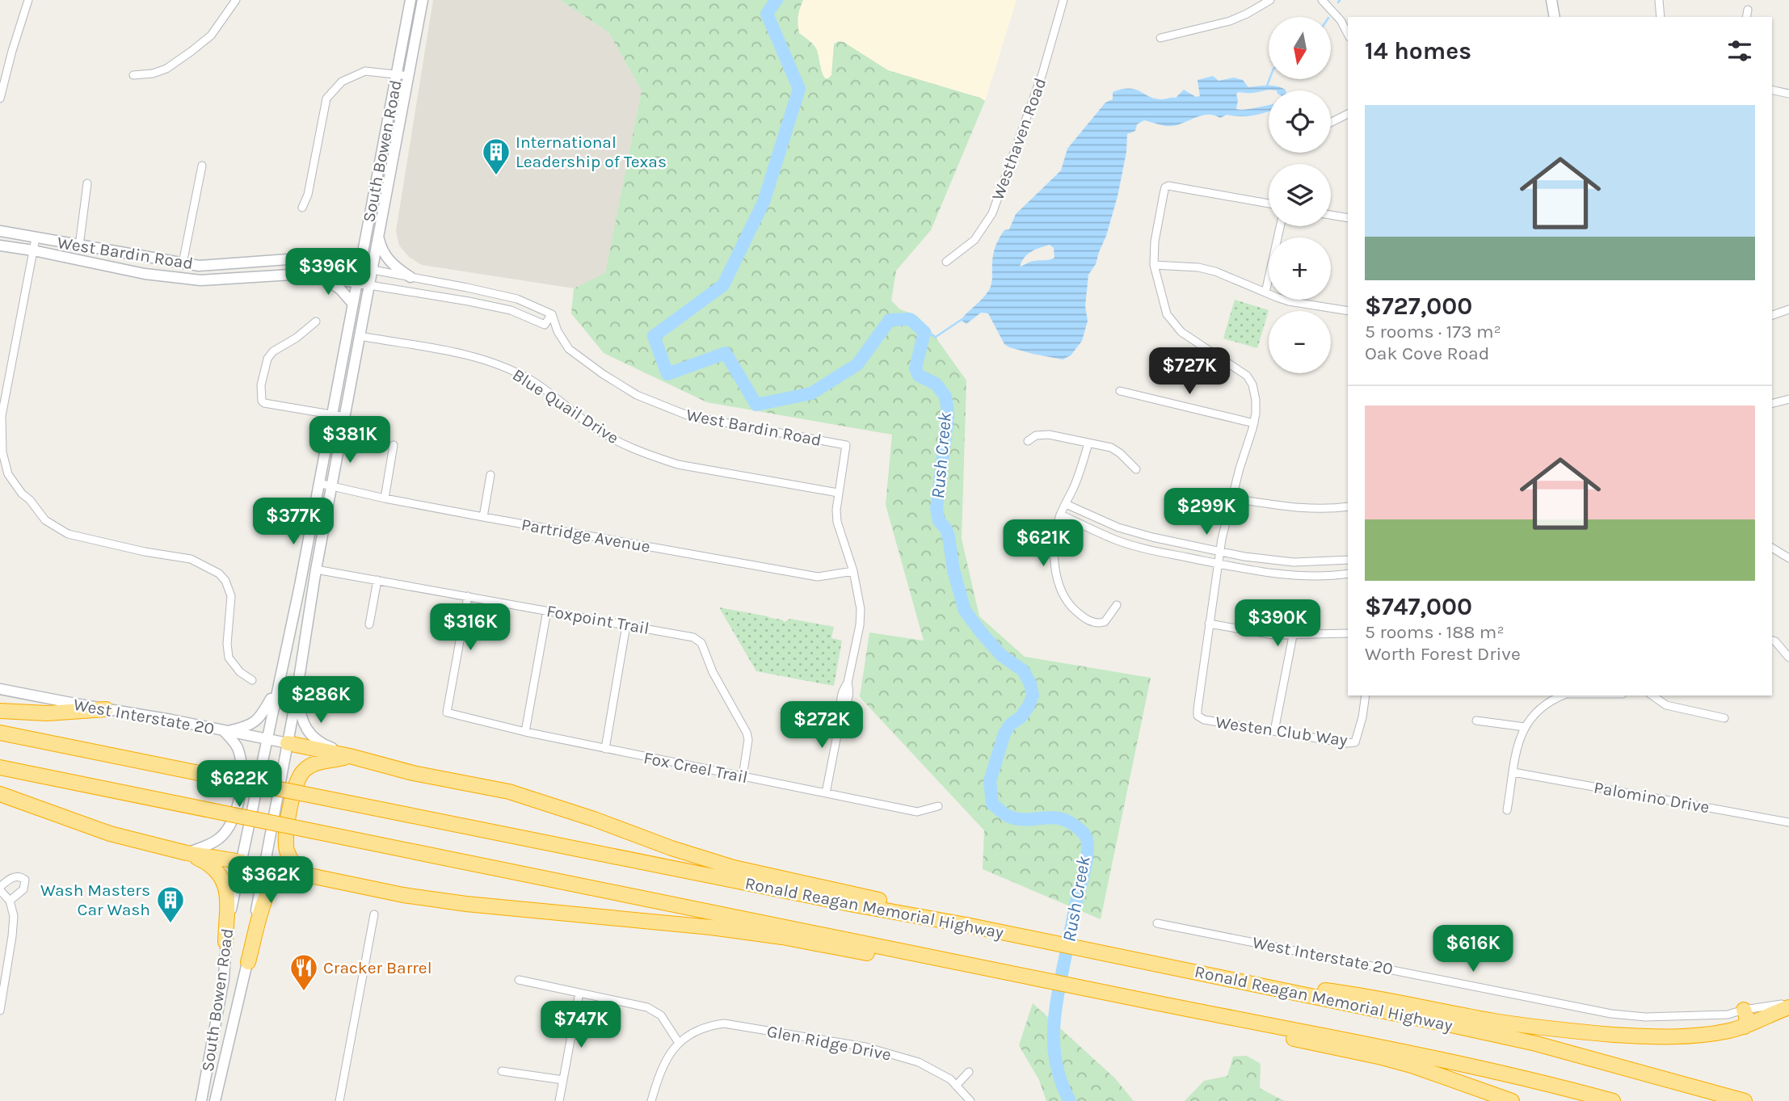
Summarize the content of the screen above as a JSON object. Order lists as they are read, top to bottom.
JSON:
{
  "streets": {
    "highway": ["Ronald Reagan Memorial Highway"],
    "main road": ["South Bowen Road", "West Bardin Road", "West Interstate 20"],
    "street": [
      "Westhaven Road",
      "Blue Quail Drive",
      "Partridge Avenue",
      "Foxpoint Trail",
      "Westen Club Way",
      "Fox Creel Trail",
      "Palomino Drive",
      "Glen Ridge Drive"
    ]
  },
  "crossings": [
    ["South Bowen Road", "West Bardin Road"],
    ["South Bowen Road", "Blue Quail Drive"],
    ["South Bowen Road", "Partridge Avenue"],
    ["South Bowen Road", "Foxpoint Trail"],
    ["South Bowen Road", "West Interstate 20"],
    ["West Bardin Road", "Blue Quail Drive"],
    ["Foxpoint Trail", "Fox Creel Trail"]
  ],
  "water": ["Rush Creek"],
  "places": {
    "building": ["International Leadership of Texas", "Wash Masters Car Wash"],
    "restaurant": ["Cracker Barrel"]
  },
  "north": "bottom",
  "page": {
    "map_buttons": ["+", "−"],
    "heading": "14 homes",
    "list": [
      {
        "name": "$727,000",
        "note": "5 rooms · 173 m² · Oak Cove Road"
      },
      {
        "name": "$747,000",
        "note": "5 rooms · 188 m² · Worth Forest Drive"
      }
    ],
    "price": [
      "$396K",
      "$727K",
      "$381K",
      "$299K",
      "$377K",
      "$621K",
      "$390K",
      "$316K",
      "$286K",
      "$272K",
      "$622K",
      "$362K",
      "$616K",
      "$747K"
    ]
  }
}
